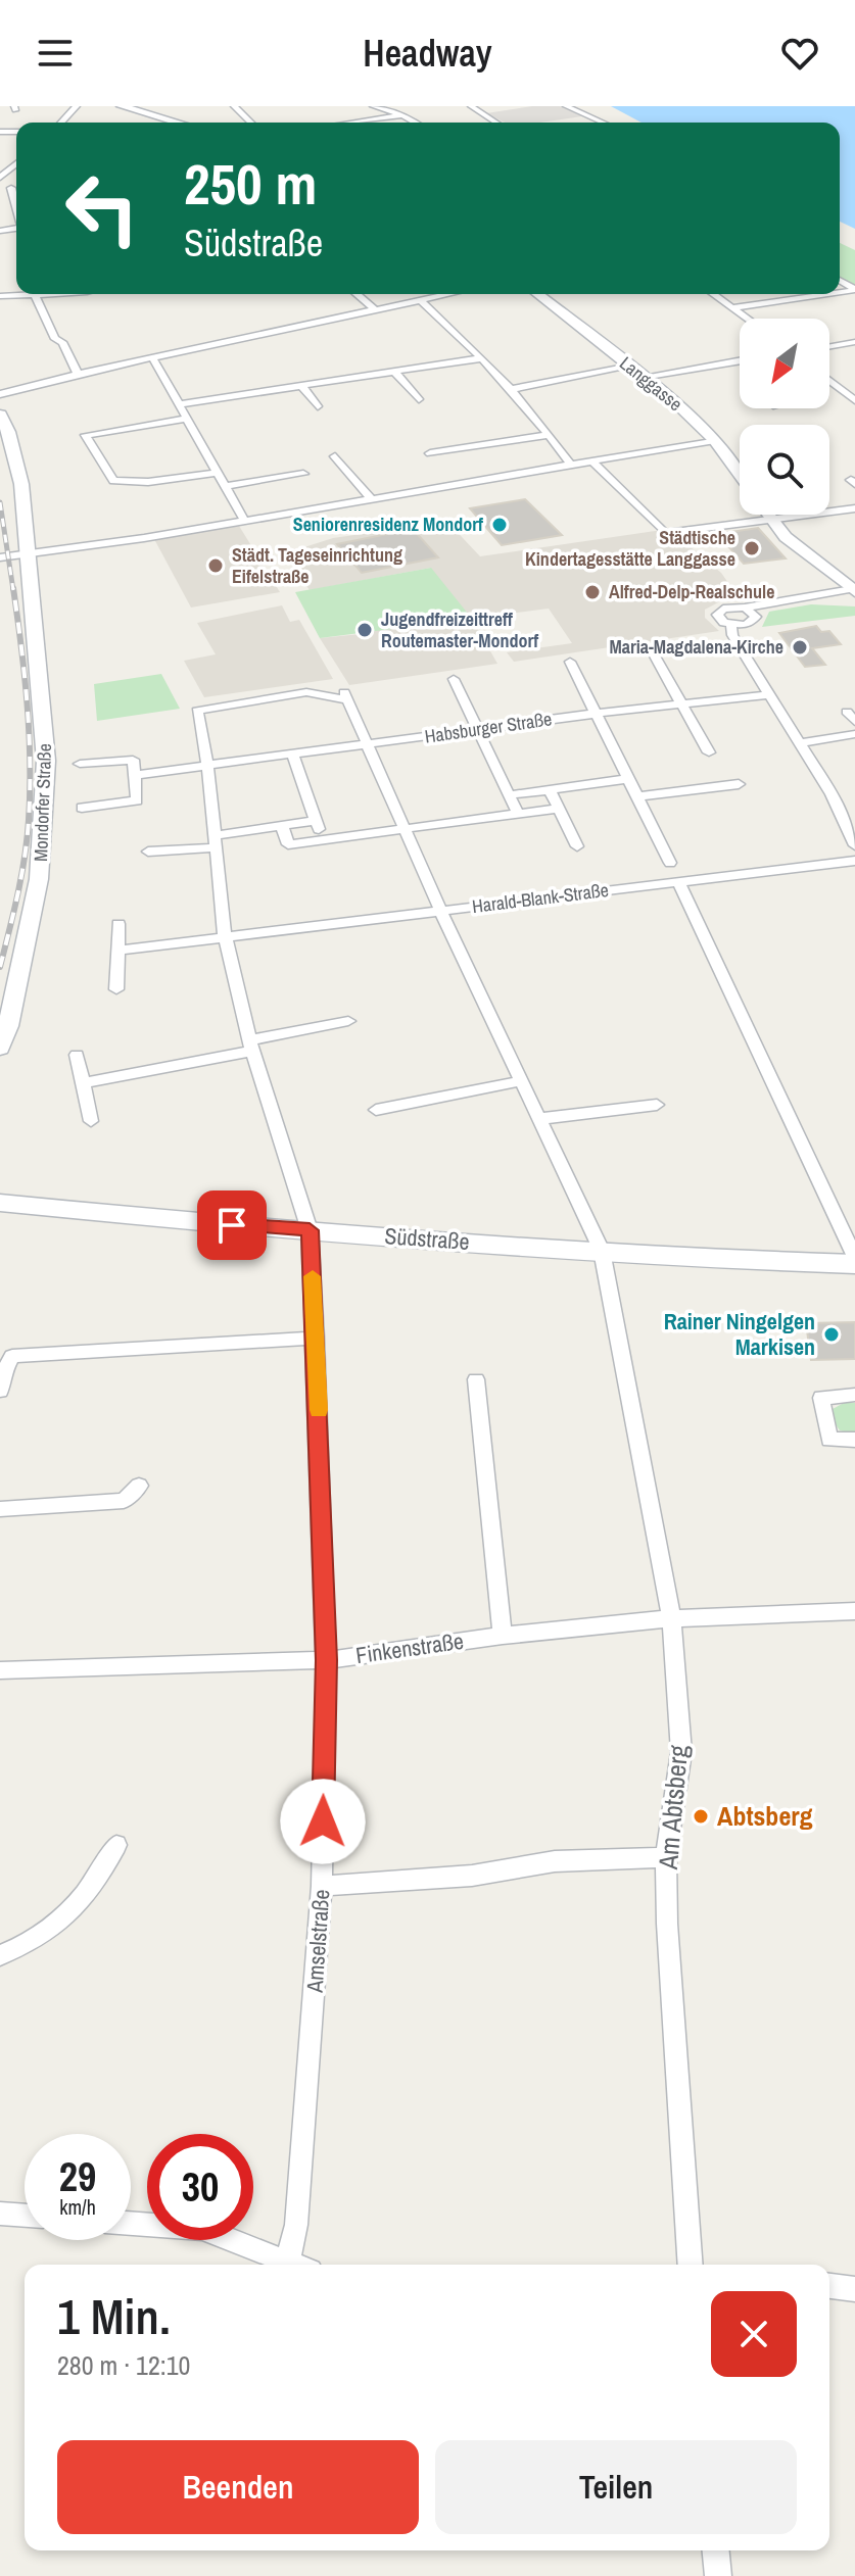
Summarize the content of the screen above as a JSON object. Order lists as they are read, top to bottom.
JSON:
{
  "streets": {
    "street": [
      "Langgasse",
      "Habsburger Straße",
      "Mondorfer Straße",
      "Harald-Blank-Straße",
      "Südstraße",
      "Finkenstraße",
      "Am Abtsberg",
      "Amselstraße"
    ]
  },
  "crossings": [
    ["Habsburger Straße", "Am Abtsberg"],
    ["Habsburger Straße", "Amselstraße"],
    ["Harald-Blank-Straße", "Am Abtsberg"],
    ["Harald-Blank-Straße", "Amselstraße"],
    ["Südstraße", "Am Abtsberg"],
    ["Südstraße", "Amselstraße"],
    ["Finkenstraße", "Am Abtsberg"],
    ["Finkenstraße", "Amselstraße"],
    ["Am Abtsberg", "Amselstraße"]
  ],
  "places": [
    "Seniorenresidenz Mondorf",
    "Städtische Kindertagesstätte Langgasse",
    "Städt. Tageseinrichtung Eifelstraße",
    "Alfred-Delp-Realschule",
    "Jugendfreizeittreff Routemaster-Mondorf",
    "Maria-Magdalena-Kirche",
    "Rainer Ningelgen Markisen",
    "Abtsberg"
  ],
  "north": "bottom left",
  "page": {
    "header": "Headway",
    "turn": ["250 m", "Südstraße"],
    "speed": "29 km/h",
    "limit": "30",
    "heading": ["1 Min.", "280 m · 12:10"],
    "buttons": ["Beenden", "Teilen"]
  }
}
